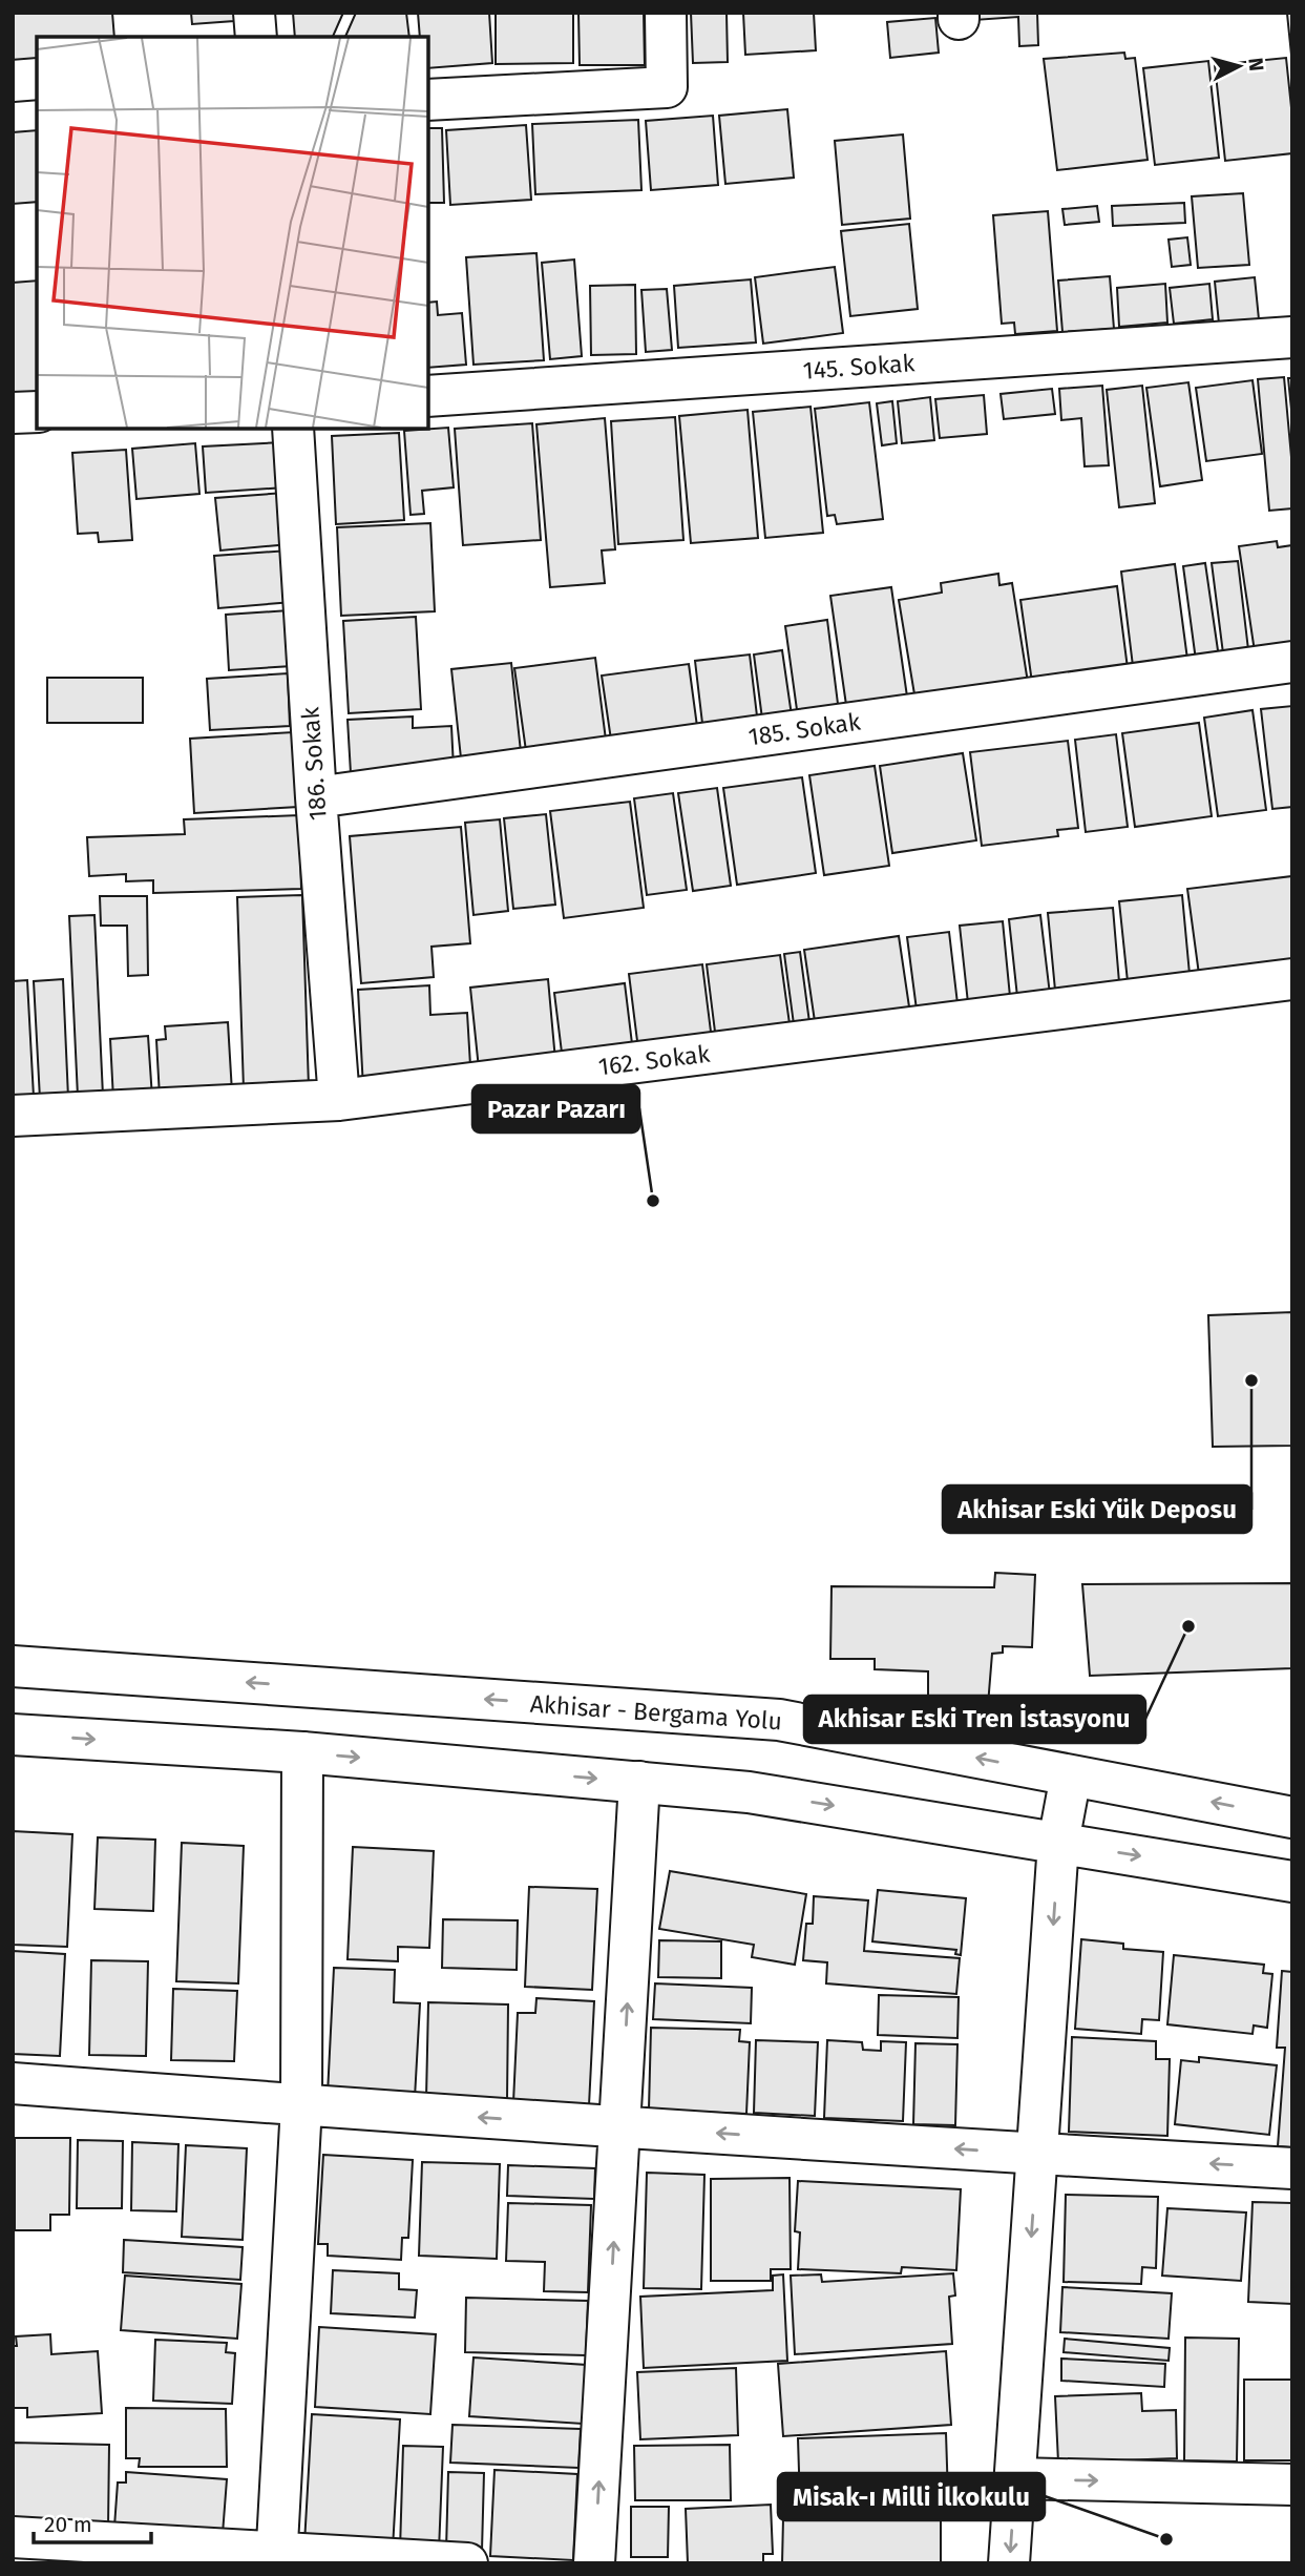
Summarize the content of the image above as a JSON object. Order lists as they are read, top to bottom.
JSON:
{
  "streets": {
    "street": [
      "145. Sokak",
      "185. Sokak",
      "186. Sokak",
      "162. Sokak",
      "Akhisar - Bergama Yolu"
    ]
  },
  "crossings": [
    ["185. Sokak", "186. Sokak"],
    ["186. Sokak", "162. Sokak"]
  ],
  "places": [
    "Pazar Pazarı",
    "Akhisar Eski Yük Deposu",
    "Akhisar Eski Tren İstasyonu",
    "Misak-ı Milli İlkokulu"
  ],
  "scale_bar": "20 m",
  "north": "right"
}
